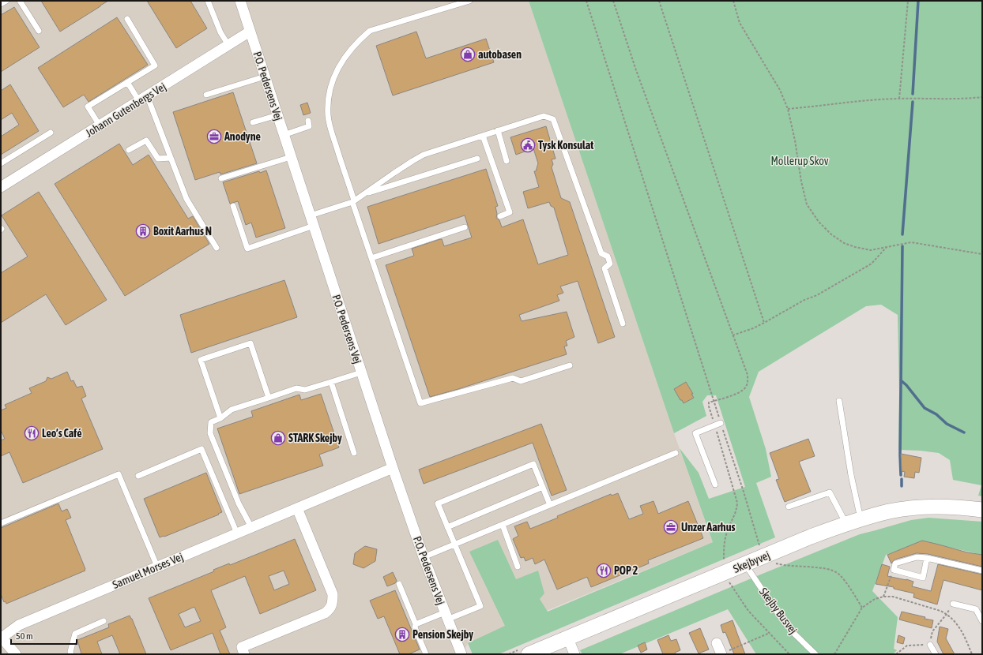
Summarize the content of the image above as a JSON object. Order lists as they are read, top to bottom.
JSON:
{
  "streets": {
    "street": [
      "P.O. Pedersens Vej",
      "Johann Gutenbergs Vej",
      "Skejbyvej",
      "Samuel Morses Vej"
    ],
    "lane": ["Skejby Busvej"]
  },
  "crossings": [
    ["P.O. Pedersens Vej", "Johann Gutenbergs Vej"],
    ["P.O. Pedersens Vej", "Samuel Morses Vej"],
    ["Skejbyvej", "Skejby Busvej"]
  ],
  "parks": ["Mollerup Skov"],
  "places": {
    "shop": ["autobasen", "STARK Skejby"],
    "office": ["Anodyne", "Unzer Aarhus"],
    "public building": ["Tysk Konsulat"],
    "building": ["Boxit Aarhus N", "Pension Skejby"],
    "restaurant": ["Leo’s Café", "POP 2"]
  },
  "scale_bar": "50 m"
}
